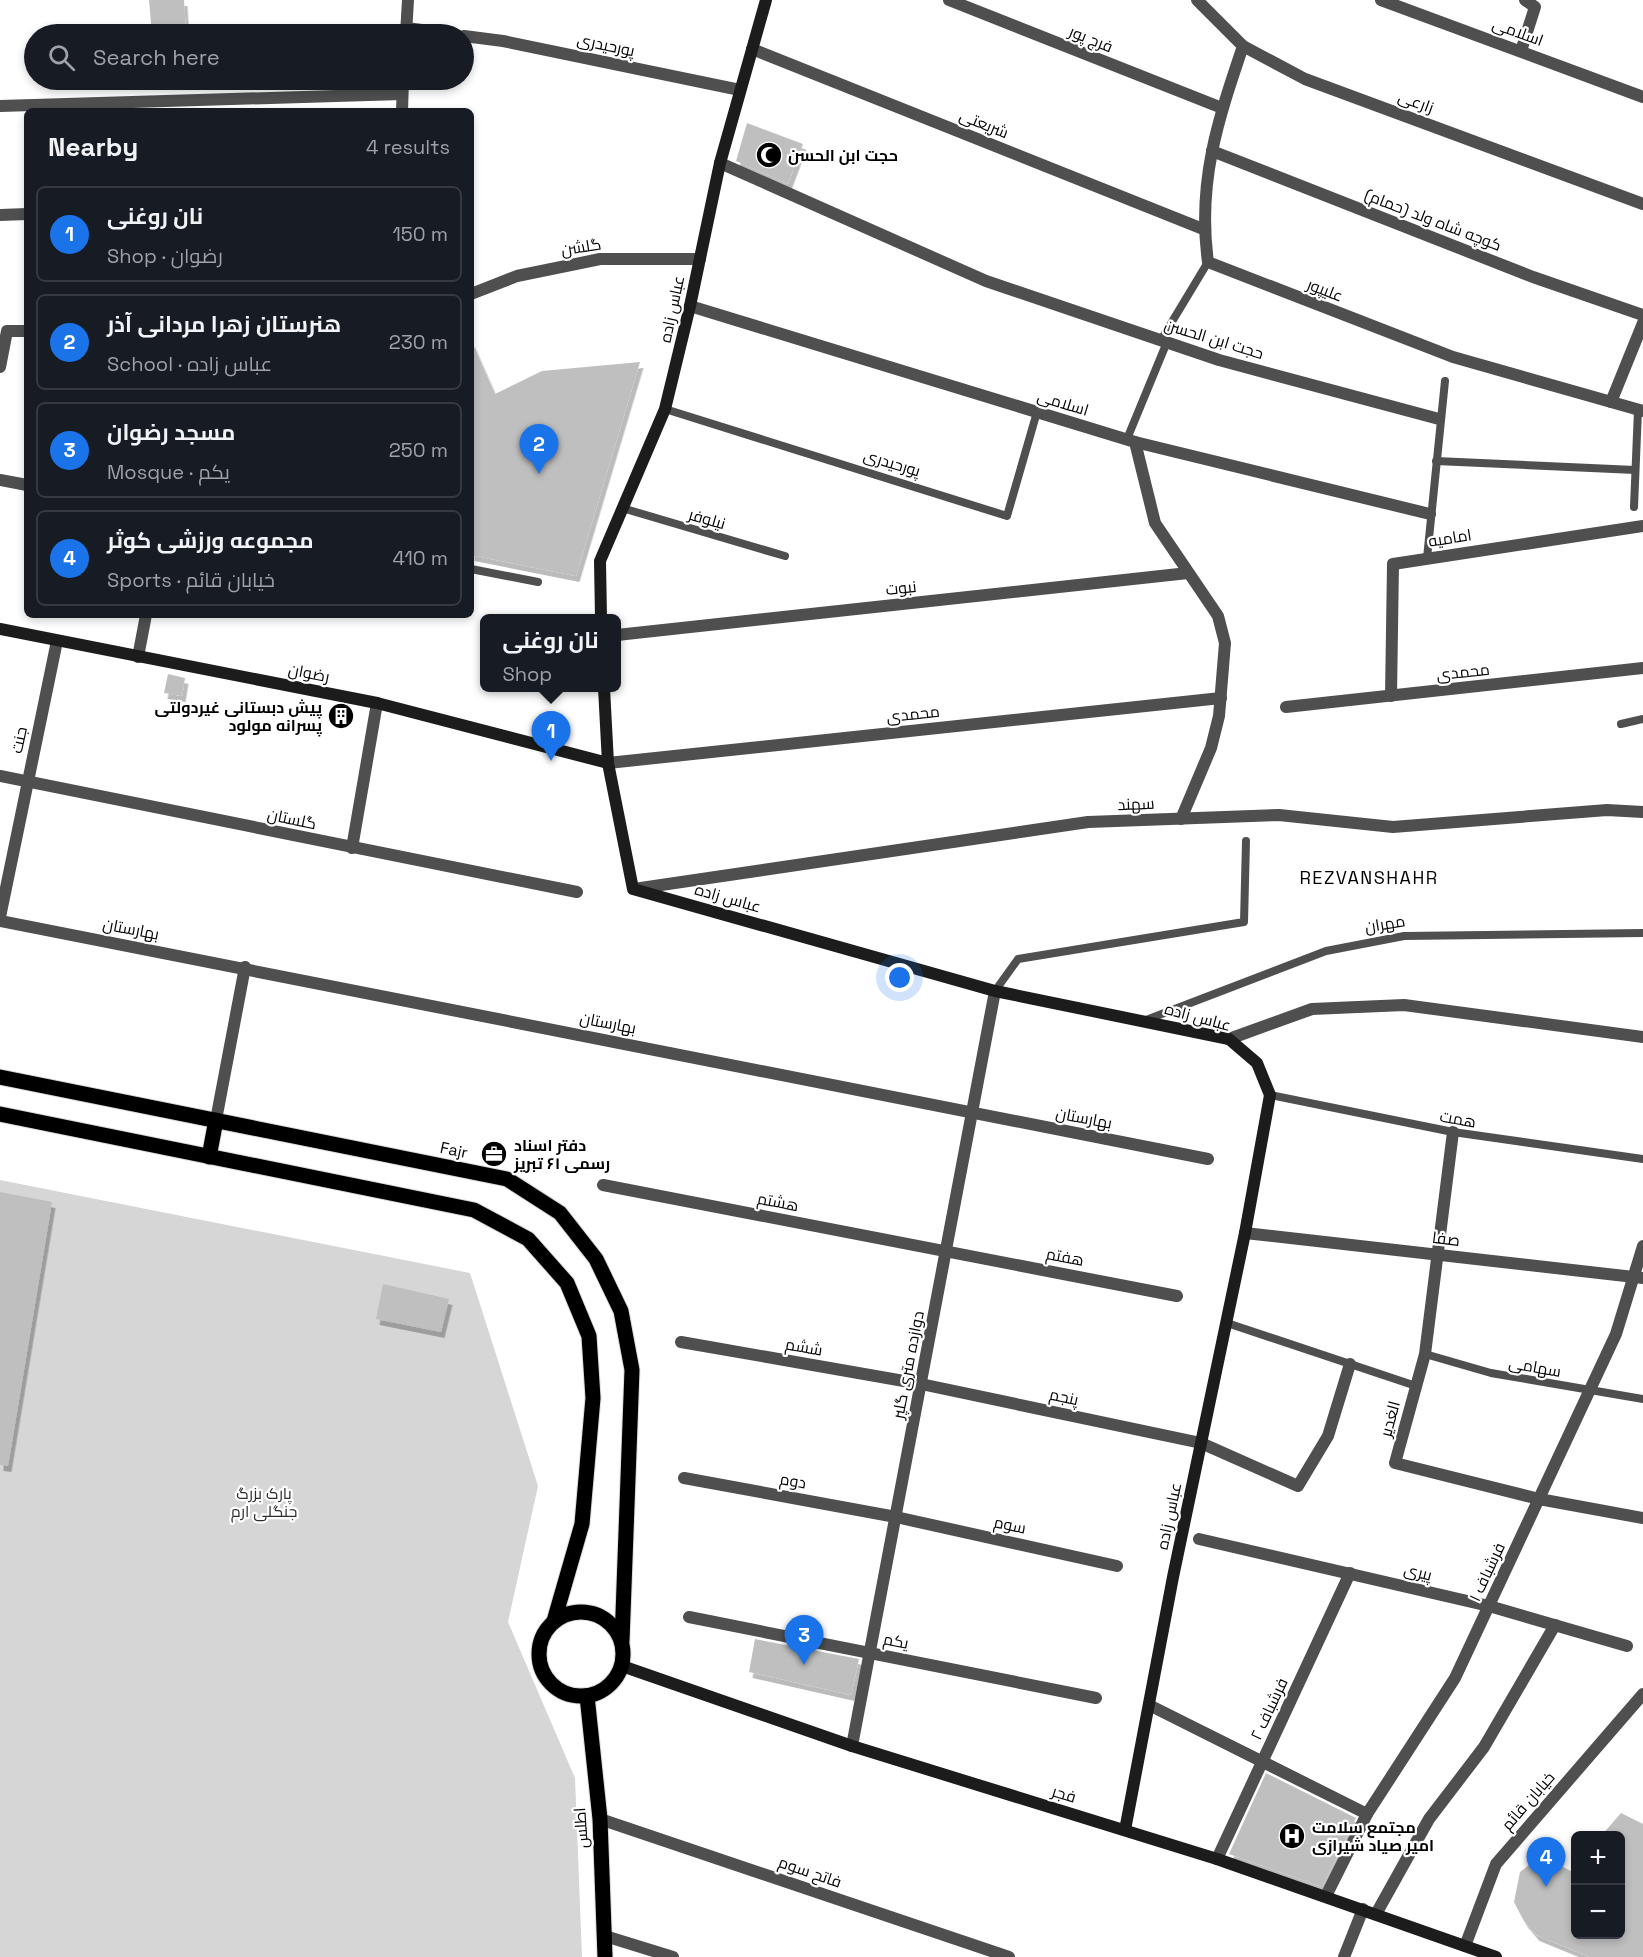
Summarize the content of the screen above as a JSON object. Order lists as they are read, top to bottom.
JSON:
{
  "streets": {
    "main road": [
      "عباس زاده",
      "رضوان",
      "Fajr",
      "فجر",
      "اطلس"
    ],
    "street": [
      "اسلامی",
      "فرج پور",
      "پورحیدری",
      "زارعی",
      "شریعتی",
      "کوچه شاه ولد (حمام)",
      "گلشن",
      "علیپور",
      "حجت ابن الحسن",
      "امامیه",
      "نبوت",
      "محمدی",
      "جنت",
      "سهند",
      "گلستان",
      "بهارستان",
      "هشتم",
      "صفا",
      "هفتم",
      "ششم",
      "دوازده متری گلپر",
      "پنجم",
      "الغدیر",
      "دوم",
      "سوم",
      "پیری",
      "فرشباف ۱",
      "یکم",
      "فرشباف ۲",
      "خیابان قائم",
      "فاتح سوم"
    ],
    "lane": [
      "نیلوفر",
      "مهران",
      "همت",
      "سهامی"
    ]
  },
  "crossings": [
    ["اسلامی", "پورحیدری"],
    ["اسلامی", "عباس زاده"],
    ["پورحیدری", "عباس زاده"],
    ["شریعتی", "عباس زاده"],
    ["گلشن", "عباس زاده"],
    ["عباس زاده", "حجت ابن الحسن"],
    ["عباس زاده", "نیلوفر"],
    ["عباس زاده", "سهند"],
    ["عباس زاده", "مهران"],
    ["عباس زاده", "همت"],
    ["عباس زاده", "صفا"],
    ["عباس زاده", "دوازده متری گلپر"],
    ["عباس زاده", "پنجم"],
    ["عباس زاده", "فجر"],
    ["امامیه", "محمدی"],
    ["محمدی", "رضوان"],
    ["رضوان", "جنت"],
    ["جنت", "گلستان"],
    ["جنت", "بهارستان"],
    ["بهارستان", "دوازده متری گلپر"],
    ["همت", "الغدیر"],
    ["Fajr", "فجر"],
    ["Fajr", "اطلس"],
    ["هشتم", "هفتم"],
    ["هشتم", "دوازده متری گلپر"],
    ["صفا", "الغدیر"],
    ["صفا", "فرشباف ۱"],
    ["هفتم", "دوازده متری گلپر"],
    ["ششم", "دوازده متری گلپر"],
    ["ششم", "پنجم"],
    ["دوازده متری گلپر", "پنجم"],
    ["دوازده متری گلپر", "دوم"],
    ["دوازده متری گلپر", "سوم"],
    ["دوازده متری گلپر", "یکم"],
    ["دوازده متری گلپر", "فجر"],
    ["سهامی", "الغدیر"],
    ["سهامی", "فرشباف ۱"],
    ["الغدیر", "فرشباف ۱"],
    ["دوم", "سوم"],
    ["پیری", "فرشباف ۱"],
    ["پیری", "فرشباف ۲"],
    ["فرشباف ۱", "فجر"],
    ["فرشباف ۲", "فجر"],
    ["فجر", "خیابان قائم"],
    ["فجر", "اطلس"],
    ["اطلس", "فاتح سوم"]
  ],
  "districts": ["REZVANSHAHR"],
  "parks": ["پارک بزرگ جنگلی ارم"],
  "places": {
    "mosque": ["حجت ابن الحسن"],
    "building": ["پیش دبستانی غیردولتی پسرانه مولود"],
    "office": ["دفتر اسناد رسمی ۶۱ تبریز"],
    "hospital": ["مجتمع سلامت امیر صیاد شیرازی"]
  },
  "page": {
    "search": "Search here",
    "heading": ["Nearby", "4 results"],
    "list": [
      {
        "mark": "1",
        "name": "نان روغنی",
        "note": "Shop · رضوان",
        "value": "150 m"
      },
      {
        "mark": "2",
        "name": "هنرستان زهرا مردانی آذر",
        "note": "School · عباس زاده",
        "value": "230 m"
      },
      {
        "mark": "3",
        "name": "مسجد رضوان",
        "note": "Mosque · یکم",
        "value": "250 m"
      },
      {
        "mark": "4",
        "name": "مجموعه ورزشی کوثر",
        "note": "Sports · خیابان قائم",
        "value": "410 m"
      }
    ],
    "pins": [
      "2",
      "1",
      "3",
      "4"
    ],
    "popup": ["نان روغنی", "Shop"],
    "map_buttons": ["+", "−"]
  }
}
